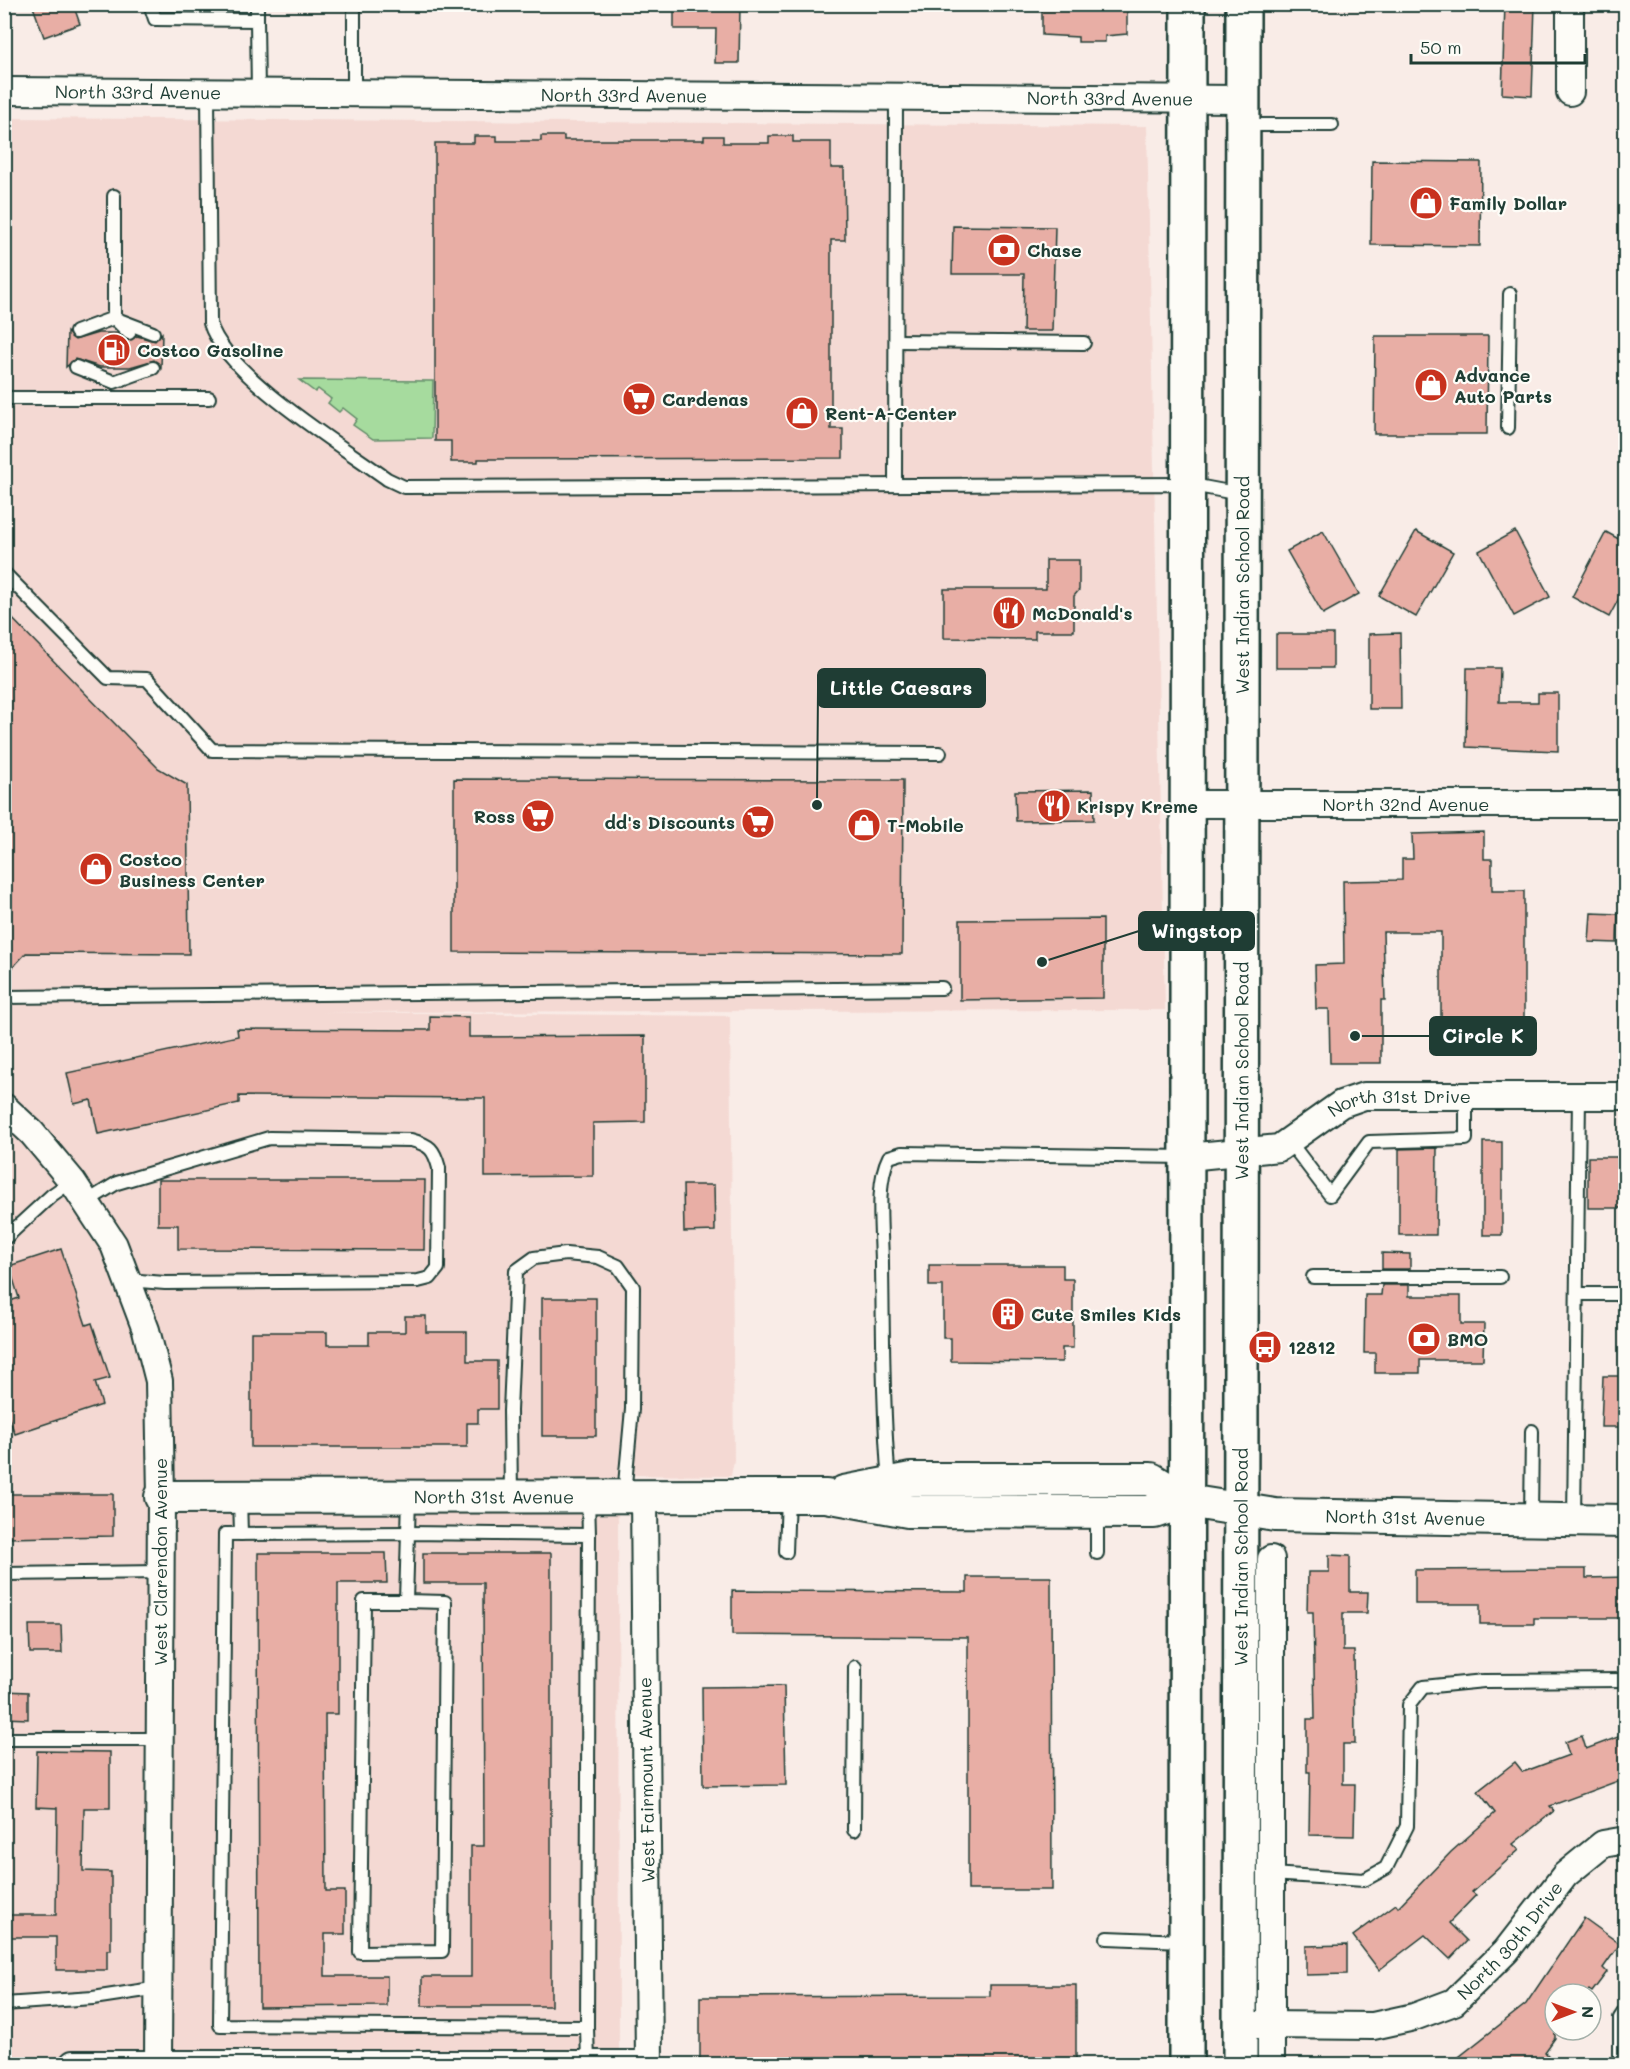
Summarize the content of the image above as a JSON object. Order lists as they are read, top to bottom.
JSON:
{
  "streets": {
    "main road": ["West Indian School Road"],
    "street": [
      "North 33rd Avenue",
      "North 32nd Avenue",
      "North 31st Drive",
      "North 31st Avenue",
      "West Clarendon Avenue",
      "West Fairmount Avenue",
      "North 30th Drive"
    ]
  },
  "crossings": [
    ["North 33rd Avenue", "West Indian School Road"],
    ["West Indian School Road", "North 32nd Avenue"],
    ["West Indian School Road", "North 31st Drive"],
    ["West Indian School Road", "North 31st Avenue"],
    ["West Indian School Road", "North 30th Drive"],
    ["North 31st Avenue", "West Clarendon Avenue"],
    ["North 31st Avenue", "West Fairmount Avenue"]
  ],
  "places": {
    "shop": [
      "Family Dollar",
      "Advance Auto Parts",
      "Rent-A-Center",
      "T-Mobile",
      "Costco Business Center"
    ],
    "bank": ["Chase", "BMO"],
    "fuel station": ["Costco Gasoline"],
    "supermarket": ["Cardenas", "Ross", "dd's Discounts"],
    "restaurant": ["McDonald's", "Krispy Kreme"],
    "other": ["Little Caesars", "Wingstop", "Circle K"],
    "building": ["Cute Smiles Kids"],
    "bus stop": ["12812"]
  },
  "scale_bar": "50 m",
  "north": "right"
}
